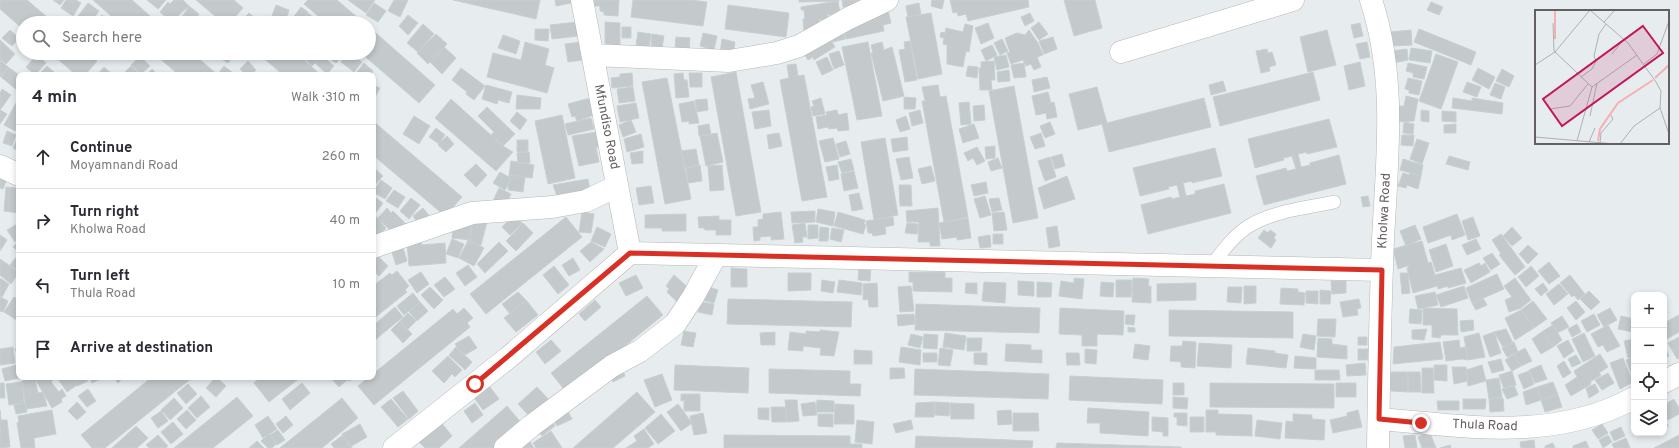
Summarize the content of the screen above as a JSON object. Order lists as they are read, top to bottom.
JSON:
{
  "streets": {
    "street": ["Mfundiso Road", "Kholwa Road", "Thula Road"]
  },
  "crossings": [
    ["Kholwa Road", "Thula Road"]
  ],
  "page": {
    "search": "Search here",
    "heading": ["4 min", "Walk · 310 m"],
    "list": [
      ["Continue", "Moyamnandi Road", "260 m"],
      ["Turn right", "Kholwa Road", "40 m"],
      ["Turn left", "Thula Road", "10 m"],
      "Arrive at destination"
    ],
    "map_buttons": ["+", "−"]
  }
}
